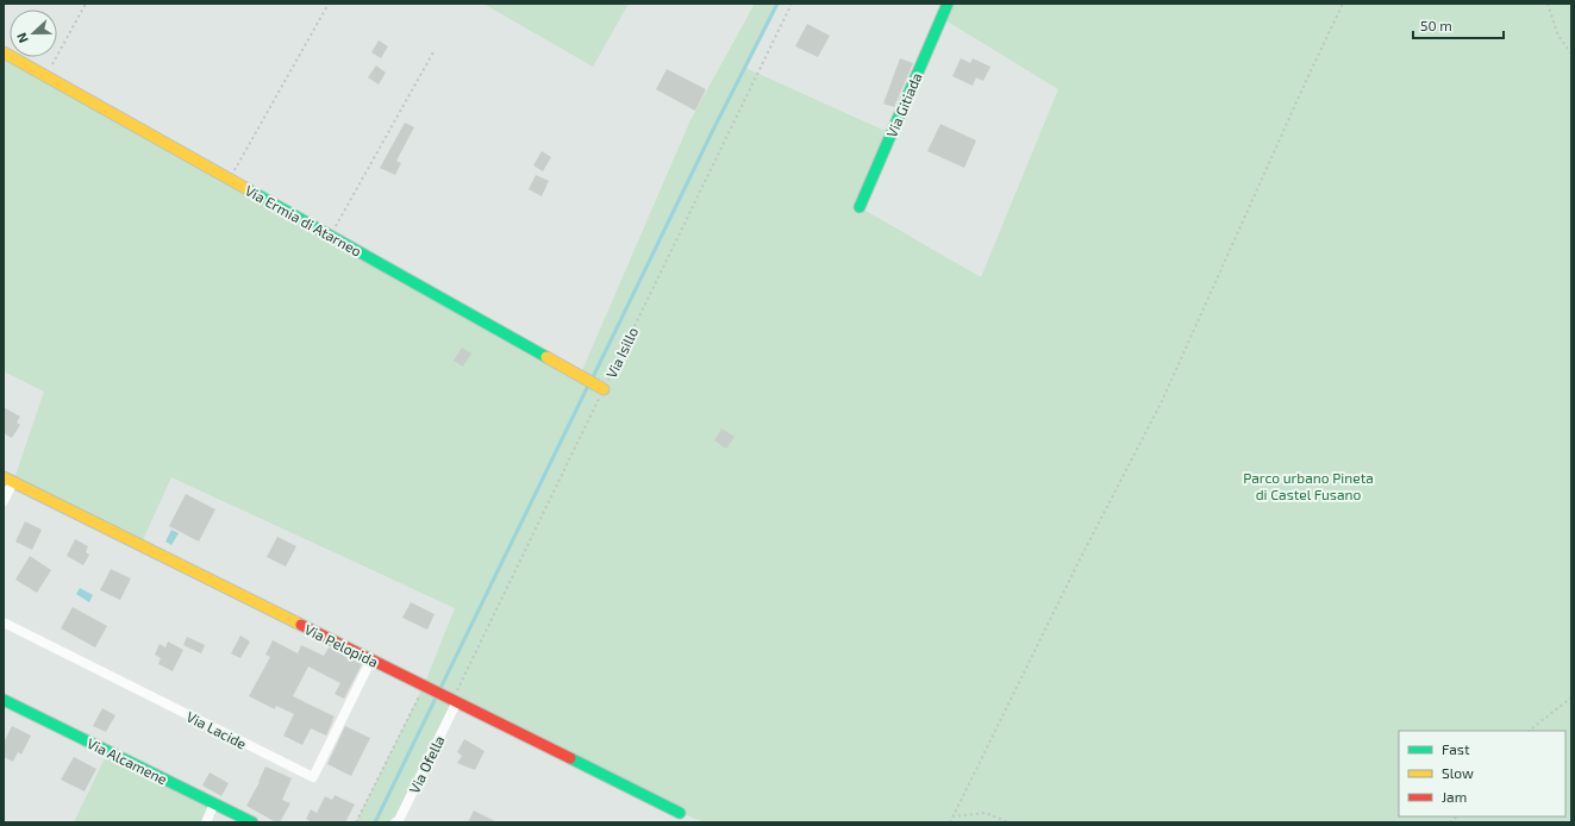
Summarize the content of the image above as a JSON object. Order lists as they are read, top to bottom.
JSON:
{
  "streets": {
    "street": [
      "Via Gitiada",
      "Via Ermia di Atarneo",
      "Via Pelopida",
      "Via Lacide",
      "Via Alcamene",
      "Via Ofella"
    ],
    "path": ["Via Isillo"]
  },
  "crossings": [
    ["Via Ermia di Atarneo", "Via Isillo"],
    ["Via Isillo", "Via Pelopida"],
    ["Via Isillo", "Via Ofella"],
    ["Via Pelopida", "Via Lacide"],
    ["Via Pelopida", "Via Ofella"]
  ],
  "parks": ["Parco urbano Pineta di Castel Fusano"],
  "legend": ["Fast", "Slow", "Jam"],
  "scale_bar": "50 m",
  "north": "left"
}
